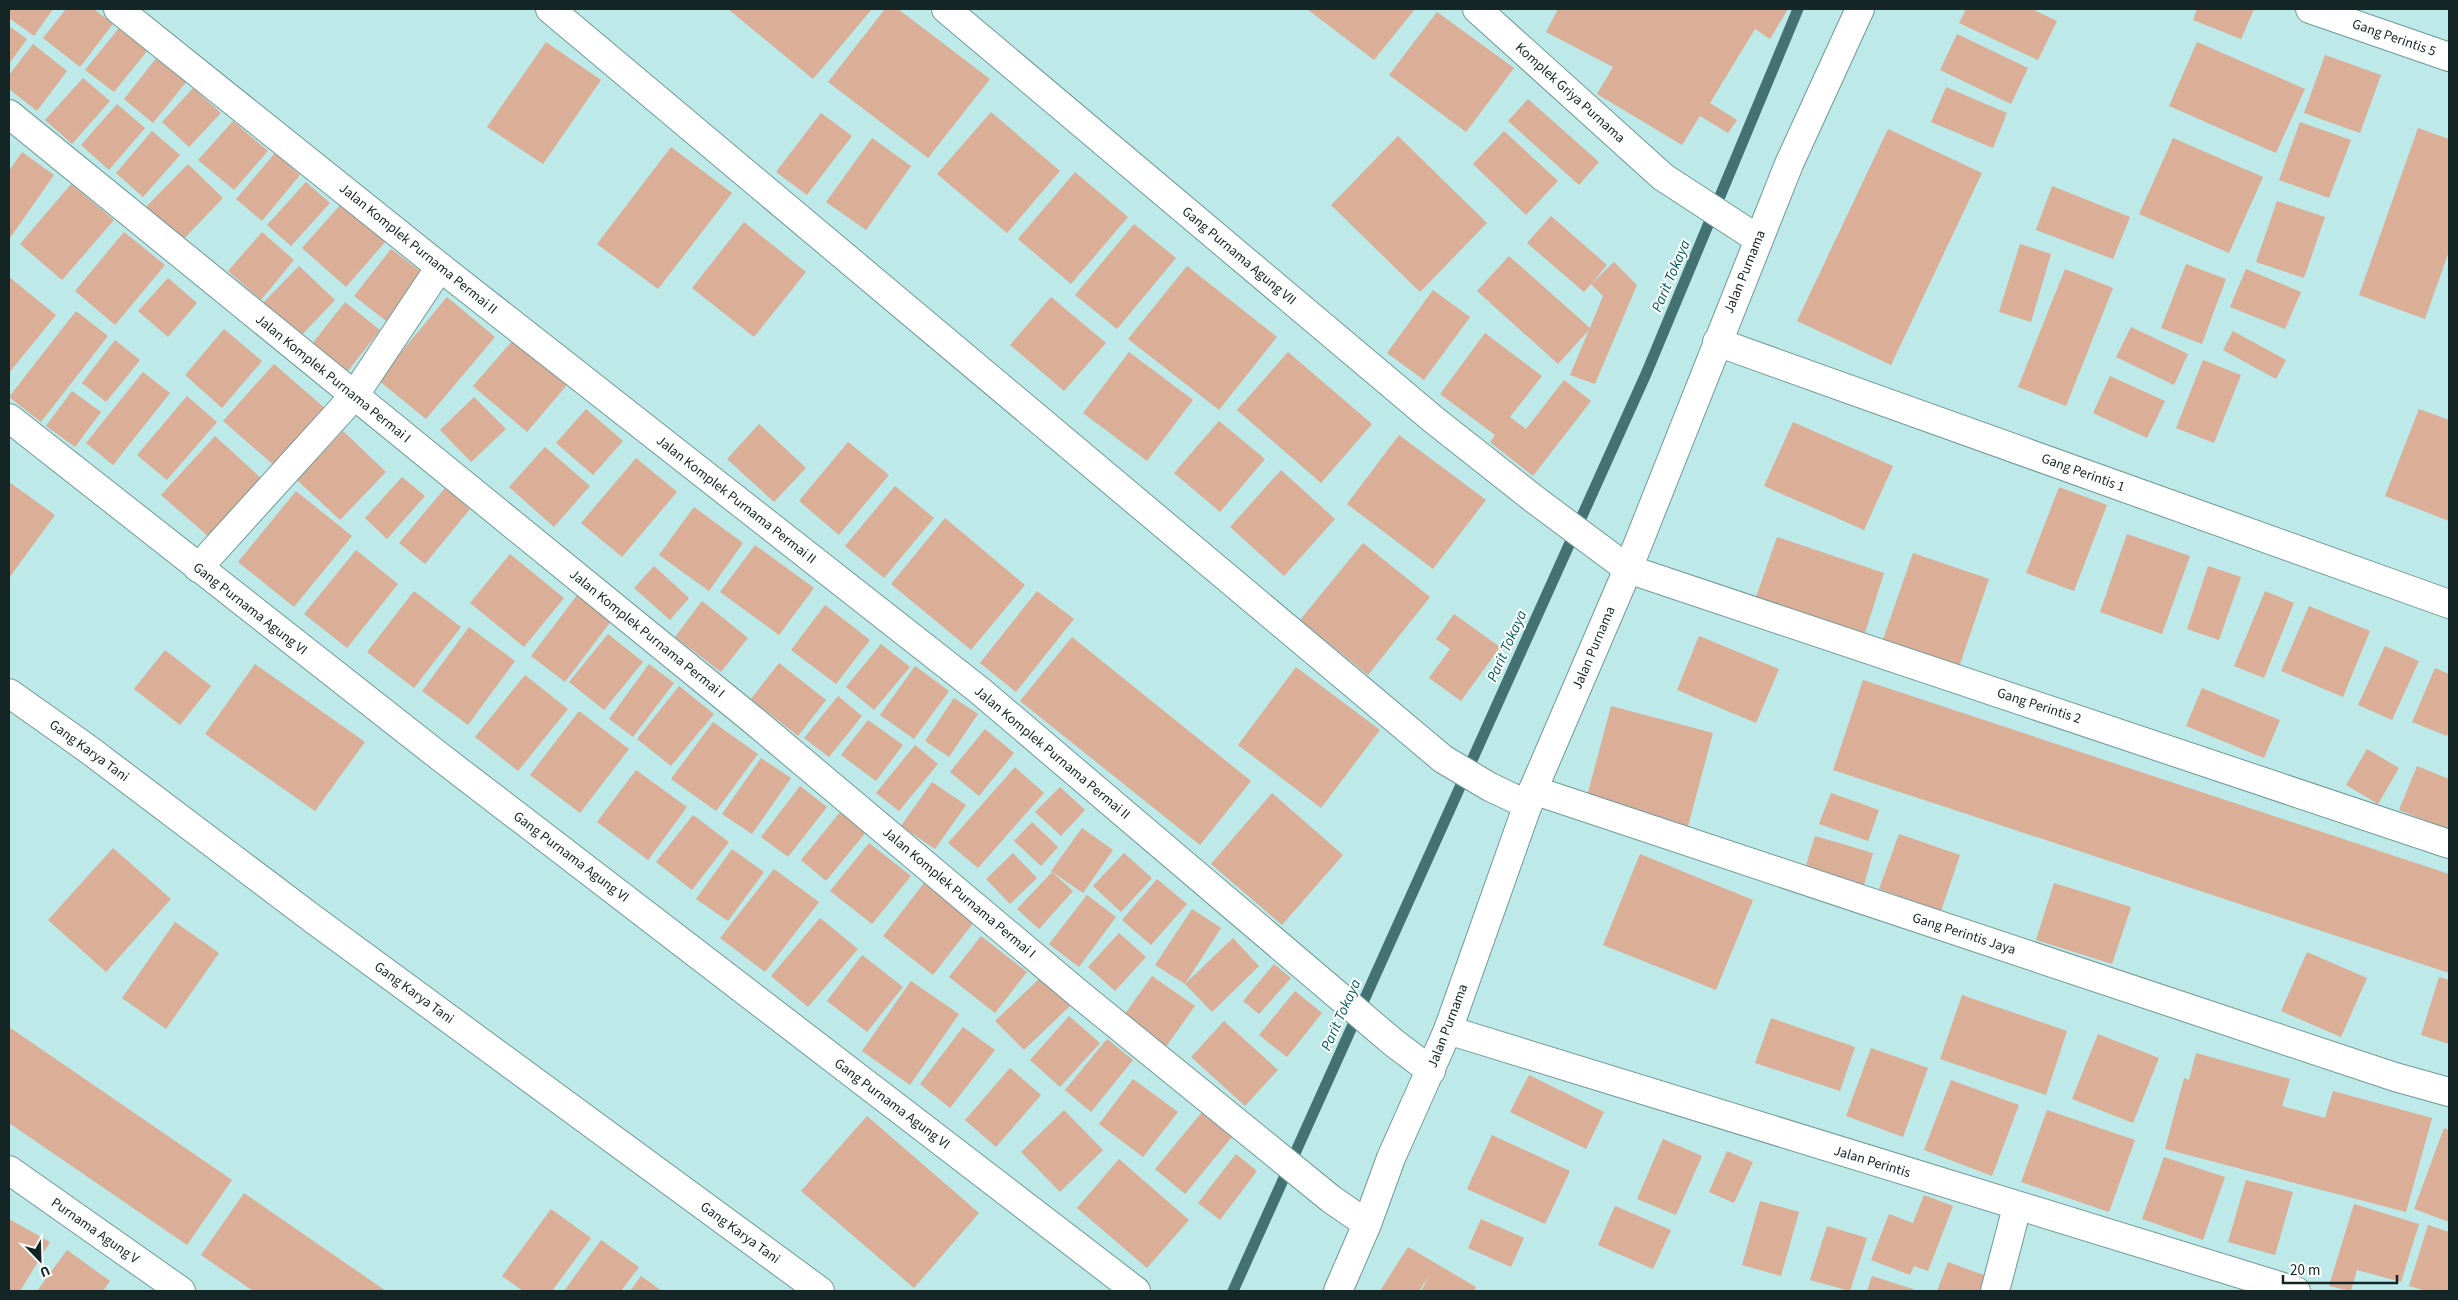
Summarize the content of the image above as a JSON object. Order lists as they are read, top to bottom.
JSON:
{
  "streets": {
    "street": [
      "Gang Perintis 5",
      "Komplek Griya Purnama",
      "Jalan Komplek Purnama Permai II",
      "Gang Purnama Agung VII",
      "Jalan Purnama",
      "Jalan Komplek Purnama Permai I",
      "Gang Perintis 1",
      "Gang Purnama Agung VI",
      "Gang Perintis 2",
      "Gang Karya Tani",
      "Gang Perintis Jaya",
      "Jalan Perintis",
      "Purnama Agung V"
    ]
  },
  "crossings": [
    ["Komplek Griya Purnama", "Jalan Purnama"],
    ["Jalan Komplek Purnama Permai II", "Jalan Purnama"],
    ["Gang Purnama Agung VII", "Gang Perintis 2"],
    ["Jalan Purnama", "Jalan Komplek Purnama Permai I"],
    ["Jalan Purnama", "Gang Perintis 1"],
    ["Jalan Purnama", "Gang Perintis 2"],
    ["Jalan Purnama", "Gang Perintis Jaya"],
    ["Jalan Purnama", "Jalan Perintis"]
  ],
  "water": ["Parit Tokaya"],
  "scale_bar": "20 m",
  "north": "bottom right"
}
